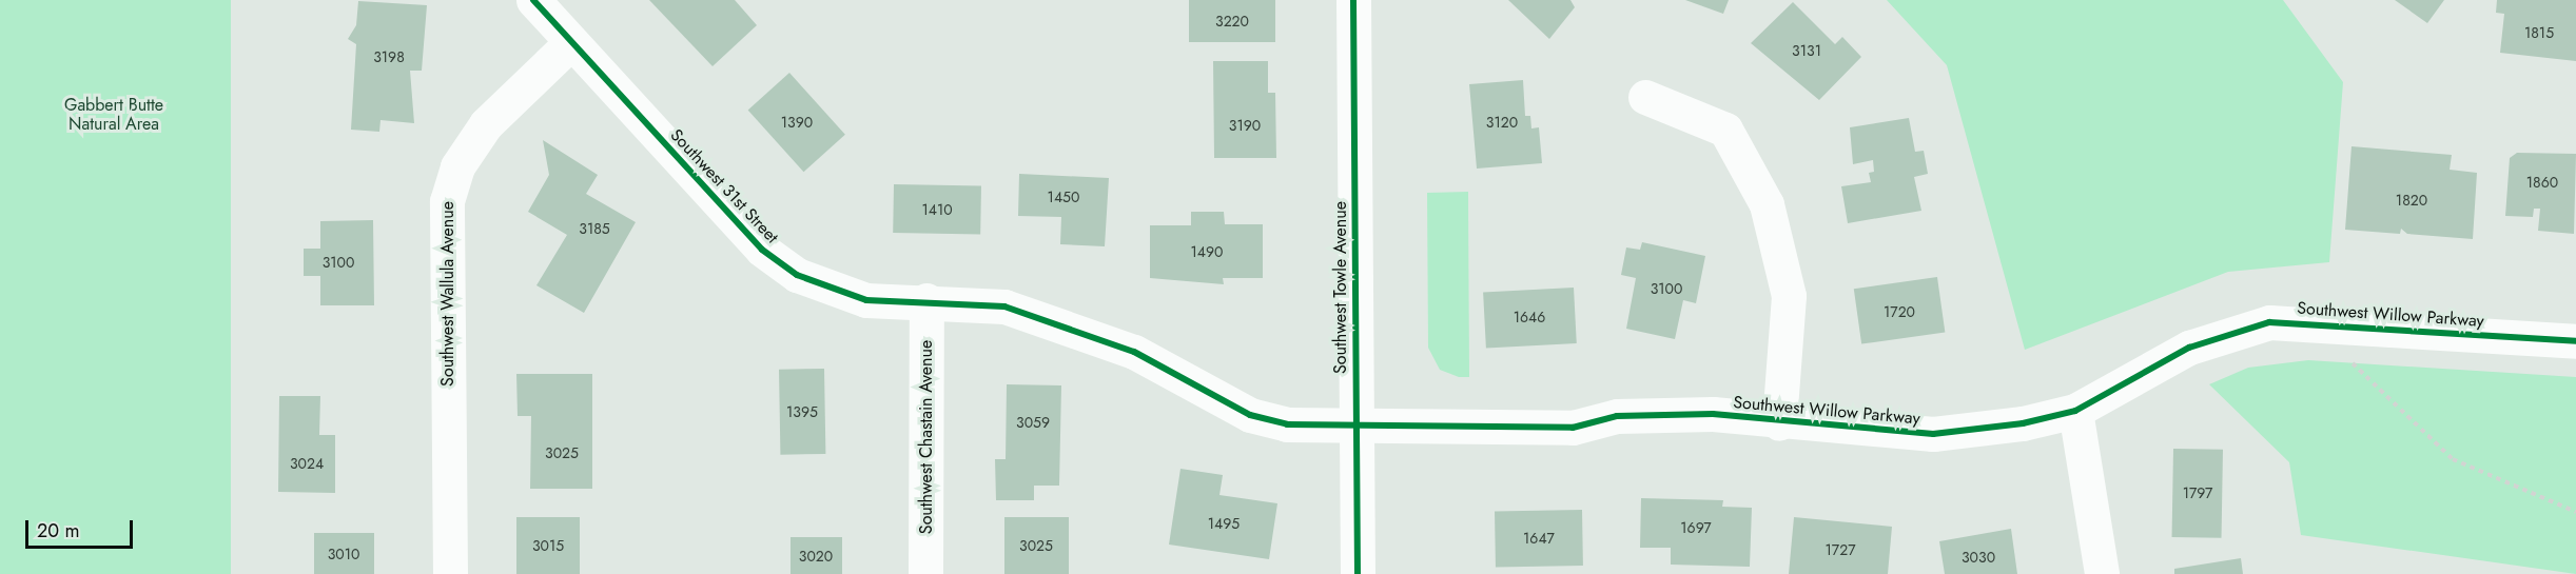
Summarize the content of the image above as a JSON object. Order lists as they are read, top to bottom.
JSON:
{
  "streets": {
    "street": [
      "Southwest 31st Street",
      "Southwest Towle Avenue",
      "Southwest Wallula Avenue",
      "Southwest Willow Parkway",
      "Southwest Chastain Avenue"
    ]
  },
  "crossings": [
    ["Southwest 31st Street", "Southwest Towle Avenue"],
    ["Southwest 31st Street", "Southwest Wallula Avenue"],
    ["Southwest 31st Street", "Southwest Willow Parkway"],
    ["Southwest 31st Street", "Southwest Chastain Avenue"],
    ["Southwest Towle Avenue", "Southwest Willow Parkway"]
  ],
  "parks": ["Gabbert Butte Natural Area"],
  "house_numbers": [
    "3220",
    "1815",
    "3131",
    "3198",
    "1390",
    "3120",
    "3190",
    "1860",
    "1450",
    "1820",
    "1410",
    "3185",
    "1490",
    "3100",
    "3100",
    "1720",
    "1646",
    "1395",
    "3059",
    "3025",
    "3024",
    "1797",
    "1495",
    "1697",
    "1647",
    "3015",
    "3025",
    "1727",
    "3010",
    "3020",
    "3030"
  ],
  "scale_bar": "20 m"
}
